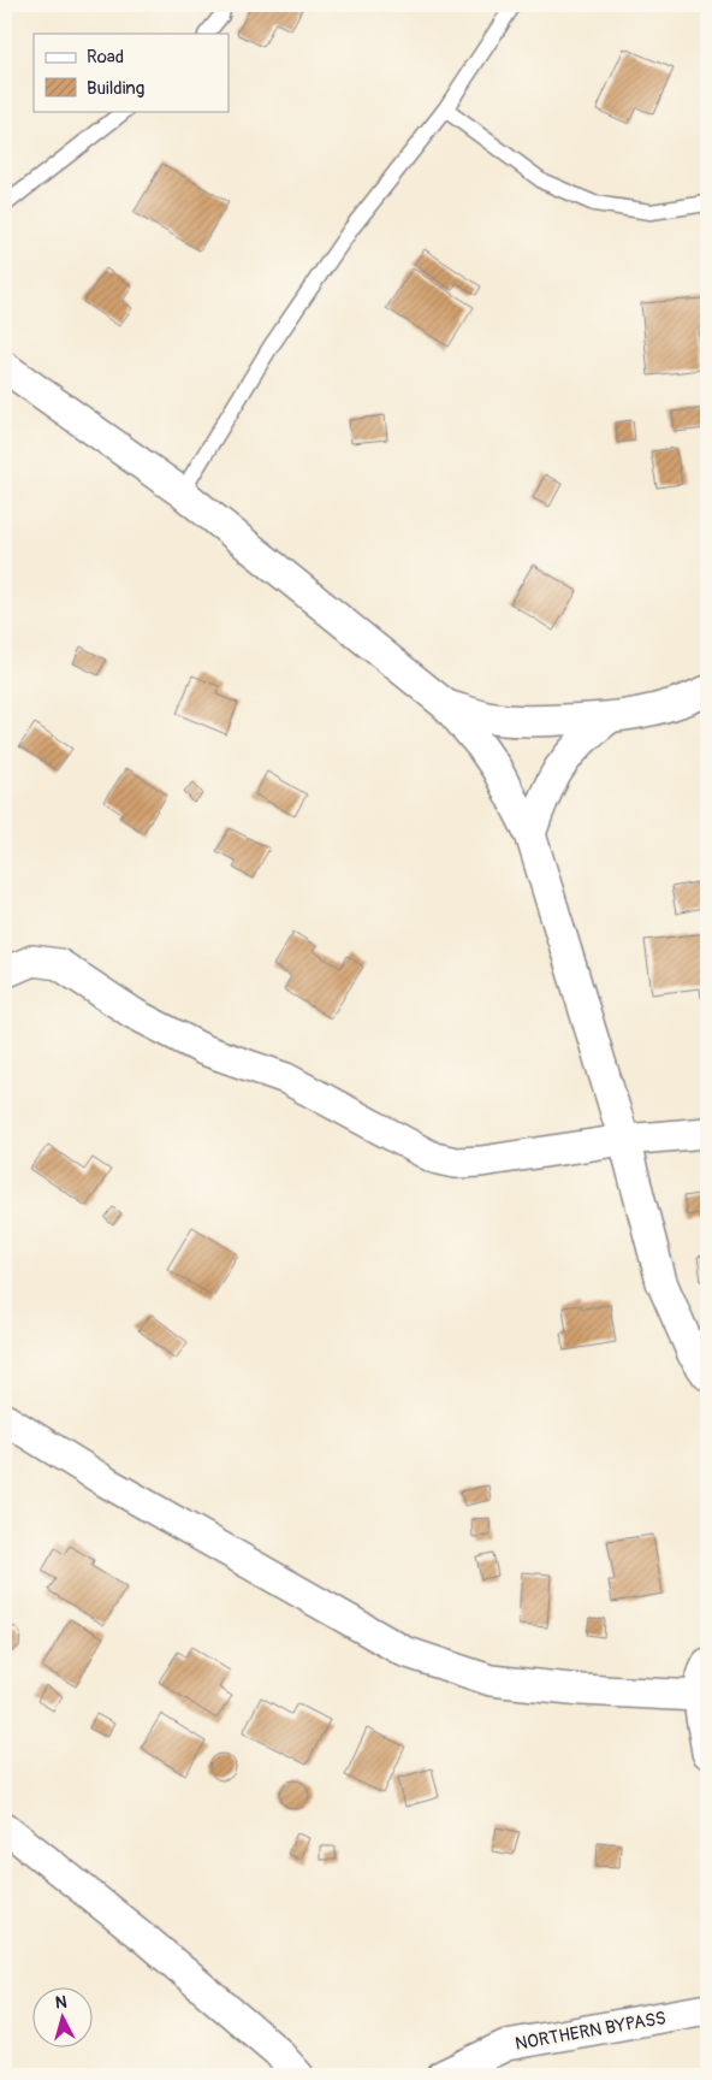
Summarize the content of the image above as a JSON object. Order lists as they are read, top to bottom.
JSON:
{
  "streets": {
    "street": ["NORTHERN BYPASS"]
  },
  "legend": ["Road", "Building"],
  "north": "top"
}
